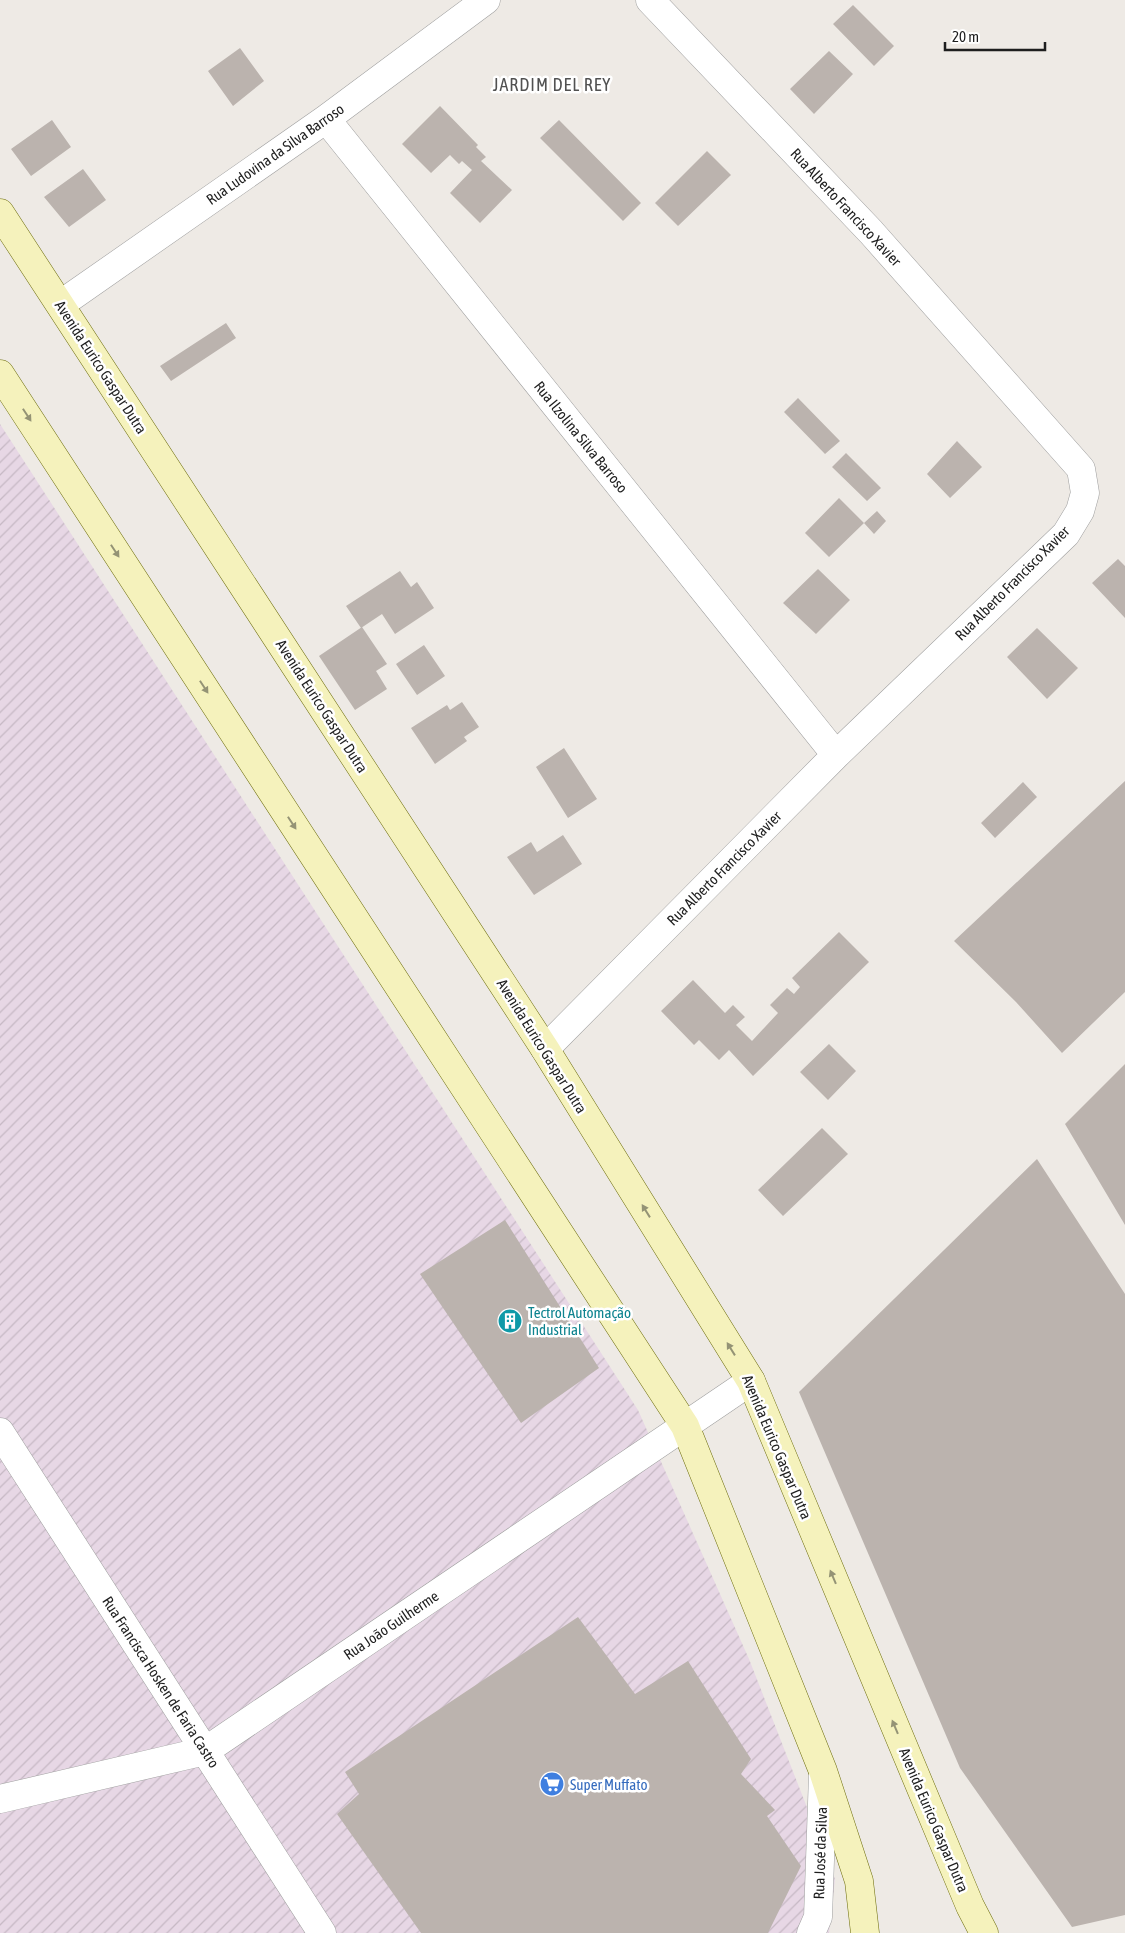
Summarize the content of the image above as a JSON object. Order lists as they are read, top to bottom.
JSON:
{
  "streets": {
    "street": [
      "Rua Ludovina da Silva Barroso",
      "Rua Alberto Francisco Xavier",
      "Avenida Eurico Gaspar Dutra",
      "Rua Ilzolina Silva Barroso",
      "Rua João Guilherme",
      "Rua Francisca Hosken de Faria Castro",
      "Rua José da Silva"
    ]
  },
  "crossings": [
    ["Rua Ludovina da Silva Barroso", "Avenida Eurico Gaspar Dutra"],
    ["Rua Ludovina da Silva Barroso", "Rua Ilzolina Silva Barroso"],
    ["Rua Alberto Francisco Xavier", "Avenida Eurico Gaspar Dutra"],
    ["Rua Alberto Francisco Xavier", "Rua Ilzolina Silva Barroso"],
    ["Avenida Eurico Gaspar Dutra", "Rua João Guilherme"],
    ["Rua João Guilherme", "Rua Francisca Hosken de Faria Castro"]
  ],
  "districts": ["JARDIM DEL REY"],
  "places": {
    "building": ["Tectrol Automação Industrial"],
    "supermarket": ["Super Muffato"]
  },
  "scale_bar": "20 m"
}
